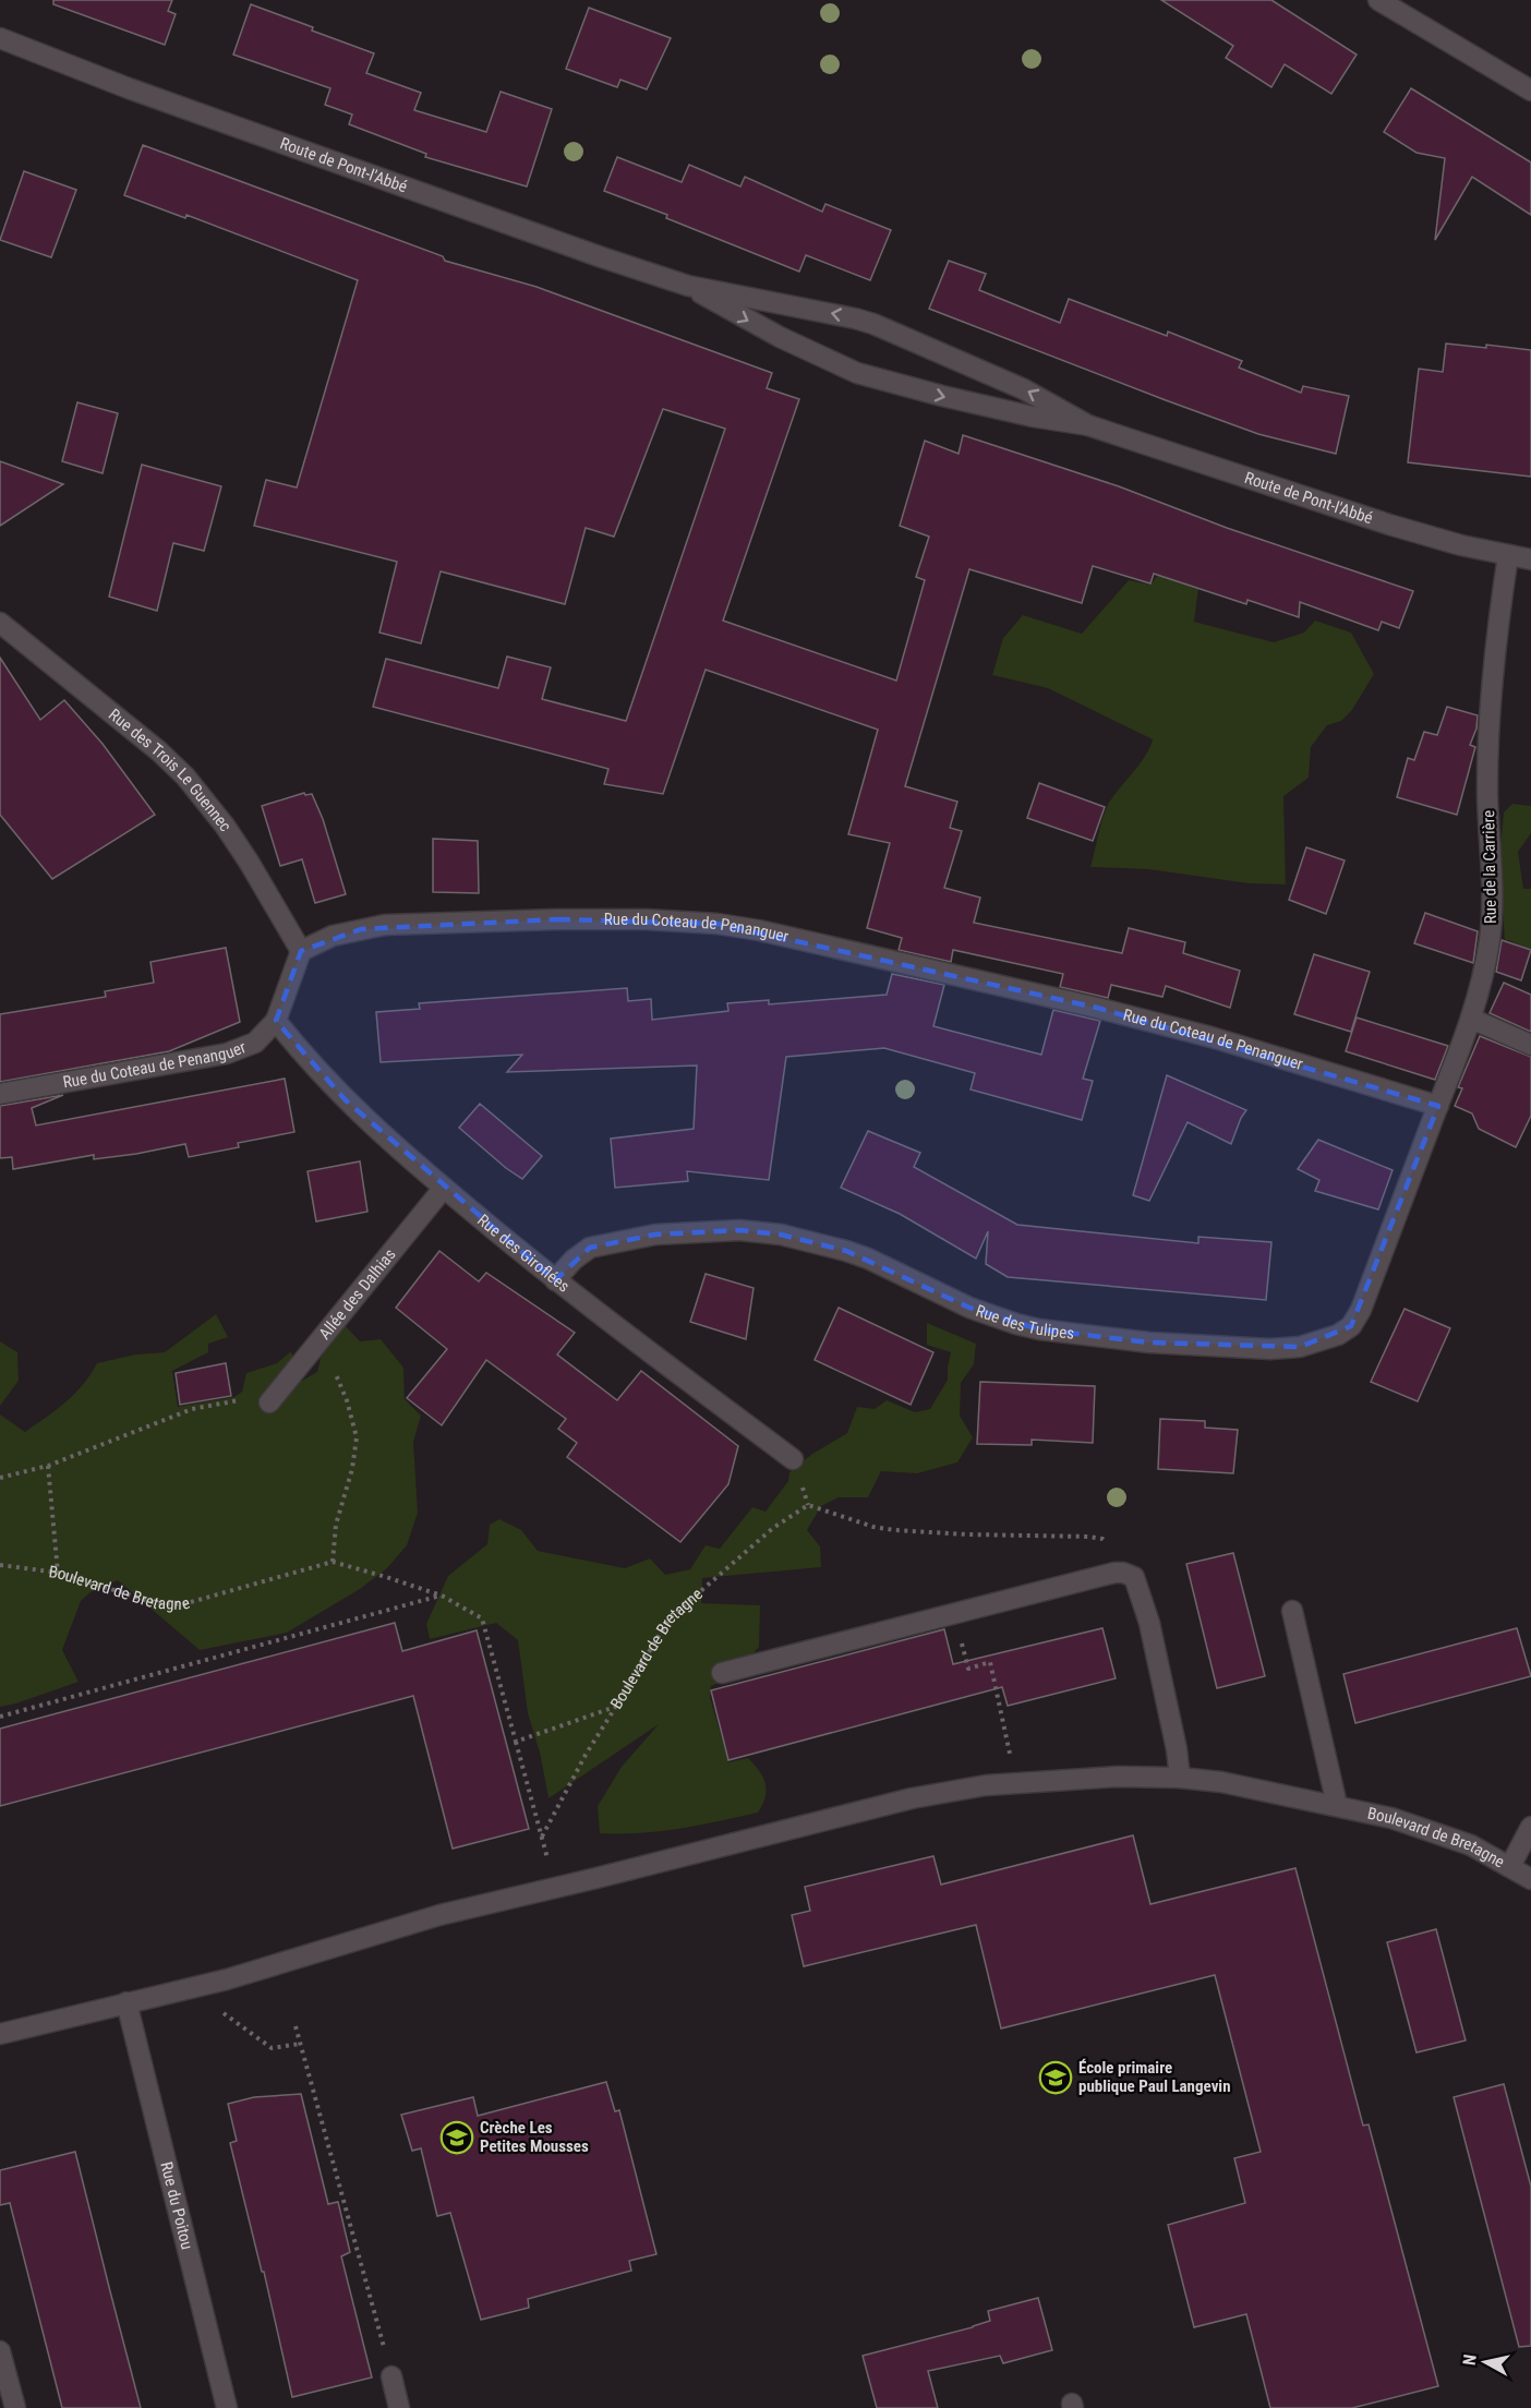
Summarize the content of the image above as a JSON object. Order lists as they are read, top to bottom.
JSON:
{
  "streets": {
    "street": [
      "Route de Pont-l'Abbé",
      "Rue des Trois Le Guennec",
      "Rue de la Carrière",
      "Rue du Coteau de Penanguer",
      "Rue des Giroflées",
      "Allée des Dalhias",
      "Rue des Tulipes",
      "Boulevard de Bretagne",
      "Rue du Poitou"
    ]
  },
  "crossings": [
    ["Route de Pont-l'Abbé", "Rue de la Carrière"],
    ["Rue des Trois Le Guennec", "Rue du Coteau de Penanguer"],
    ["Rue de la Carrière", "Rue du Coteau de Penanguer"],
    ["Rue de la Carrière", "Rue des Tulipes"],
    ["Rue du Coteau de Penanguer", "Rue des Giroflées"],
    ["Rue des Giroflées", "Allée des Dalhias"],
    ["Rue des Giroflées", "Rue des Tulipes"],
    ["Boulevard de Bretagne", "Rue du Poitou"]
  ],
  "places": {
    "school or university": ["École primaire publique Paul Langevin", "Crèche Les Petites Mousses"]
  },
  "north": "left"
}
